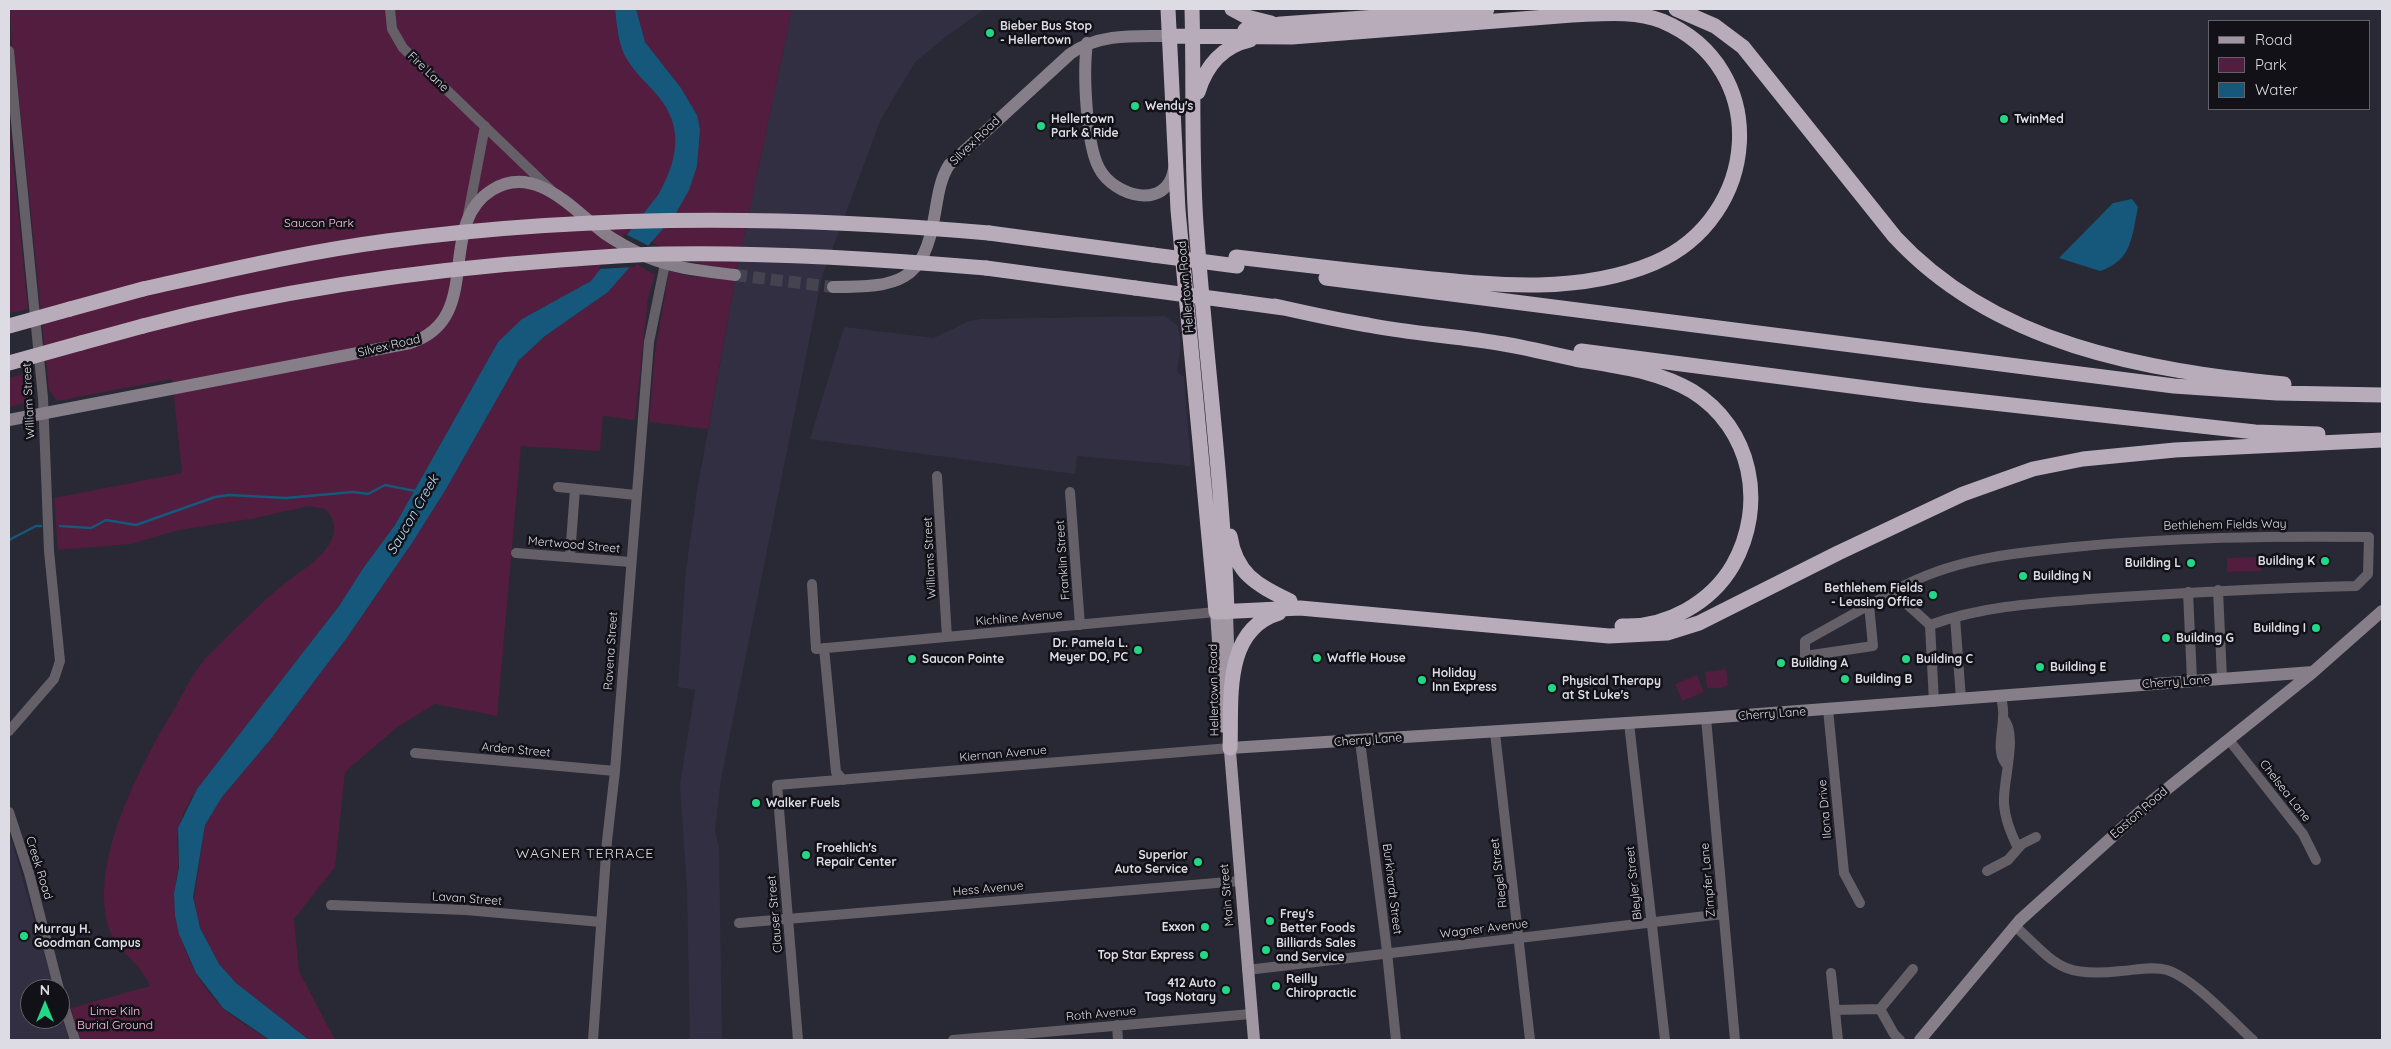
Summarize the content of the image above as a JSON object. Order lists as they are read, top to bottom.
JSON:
{
  "streets": {
    "highway": ["Hellertown Road"],
    "main road": ["Main Street"],
    "street": [
      "Fire Lane",
      "Silvex Road",
      "William Street",
      "Bethlehem Fields Way",
      "Mertwood Street",
      "Williams Street",
      "Franklin Street",
      "Kichline Avenue",
      "Ravena Street",
      "Cherry Lane",
      "Arden Street",
      "Kiernan Avenue",
      "Chelsea Lane",
      "Ilona Drive",
      "Easton Road",
      "Creek Road",
      "Riegel Street",
      "Zimpfer Lane",
      "Bleyler Street",
      "Hess Avenue",
      "Burkhardt Street",
      "Lavan Street",
      "Clauser Street",
      "Wagner Avenue",
      "Roth Avenue"
    ]
  },
  "crossings": [
    ["Fire Lane", "Silvex Road"],
    ["Silvex Road", "Hellertown Road"],
    ["Silvex Road", "William Street"],
    ["Silvex Road", "Ravena Street"],
    ["Hellertown Road", "Kichline Avenue"],
    ["Hellertown Road", "Cherry Lane"],
    ["Hellertown Road", "Kiernan Avenue"],
    ["Hellertown Road", "Main Street"],
    ["Mertwood Street", "Ravena Street"],
    ["Williams Street", "Kichline Avenue"],
    ["Franklin Street", "Kichline Avenue"],
    ["Ravena Street", "Arden Street"],
    ["Ravena Street", "Lavan Street"],
    ["Cherry Lane", "Kiernan Avenue"],
    ["Cherry Lane", "Ilona Drive"],
    ["Cherry Lane", "Easton Road"],
    ["Cherry Lane", "Riegel Street"],
    ["Cherry Lane", "Zimpfer Lane"],
    ["Cherry Lane", "Bleyler Street"],
    ["Cherry Lane", "Burkhardt Street"],
    ["Cherry Lane", "Main Street"],
    ["Kiernan Avenue", "Main Street"],
    ["Kiernan Avenue", "Clauser Street"],
    ["Chelsea Lane", "Easton Road"],
    ["Riegel Street", "Wagner Avenue"],
    ["Zimpfer Lane", "Wagner Avenue"],
    ["Bleyler Street", "Wagner Avenue"],
    ["Hess Avenue", "Main Street"],
    ["Hess Avenue", "Clauser Street"],
    ["Burkhardt Street", "Wagner Avenue"],
    ["Main Street", "Wagner Avenue"],
    ["Main Street", "Roth Avenue"]
  ],
  "districts": ["WAGNER TERRACE"],
  "water": ["Saucon Creek"],
  "parks": ["Saucon Park", "Lime Kiln Burial Ground"],
  "places": [
    "Bieber Bus Stop - Hellertown",
    "Wendy's",
    "TwinMed",
    "Hellertown Park & Ride",
    "Building K",
    "Building L",
    "Building N",
    "Bethlehem Fields - Leasing Office",
    "Building I",
    "Building G",
    "Dr. Pamela L. Meyer DO, PC",
    "Waffle House",
    "Saucon Pointe",
    "Building C",
    "Building A",
    "Building E",
    "Building B",
    "Holiday Inn Express",
    "Physical Therapy at St Luke's",
    "Walker Fuels",
    "Froehlich's Repair Center",
    "Superior Auto Service",
    "Frey's Better Foods",
    "Exxon",
    "Murray H. Goodman Campus",
    "Billiards Sales and Service",
    "Top Star Express",
    "Reilly Chiropractic",
    "412 Auto Tags Notary"
  ],
  "legend": ["Road", "Park", "Water"],
  "north": "top"
}
